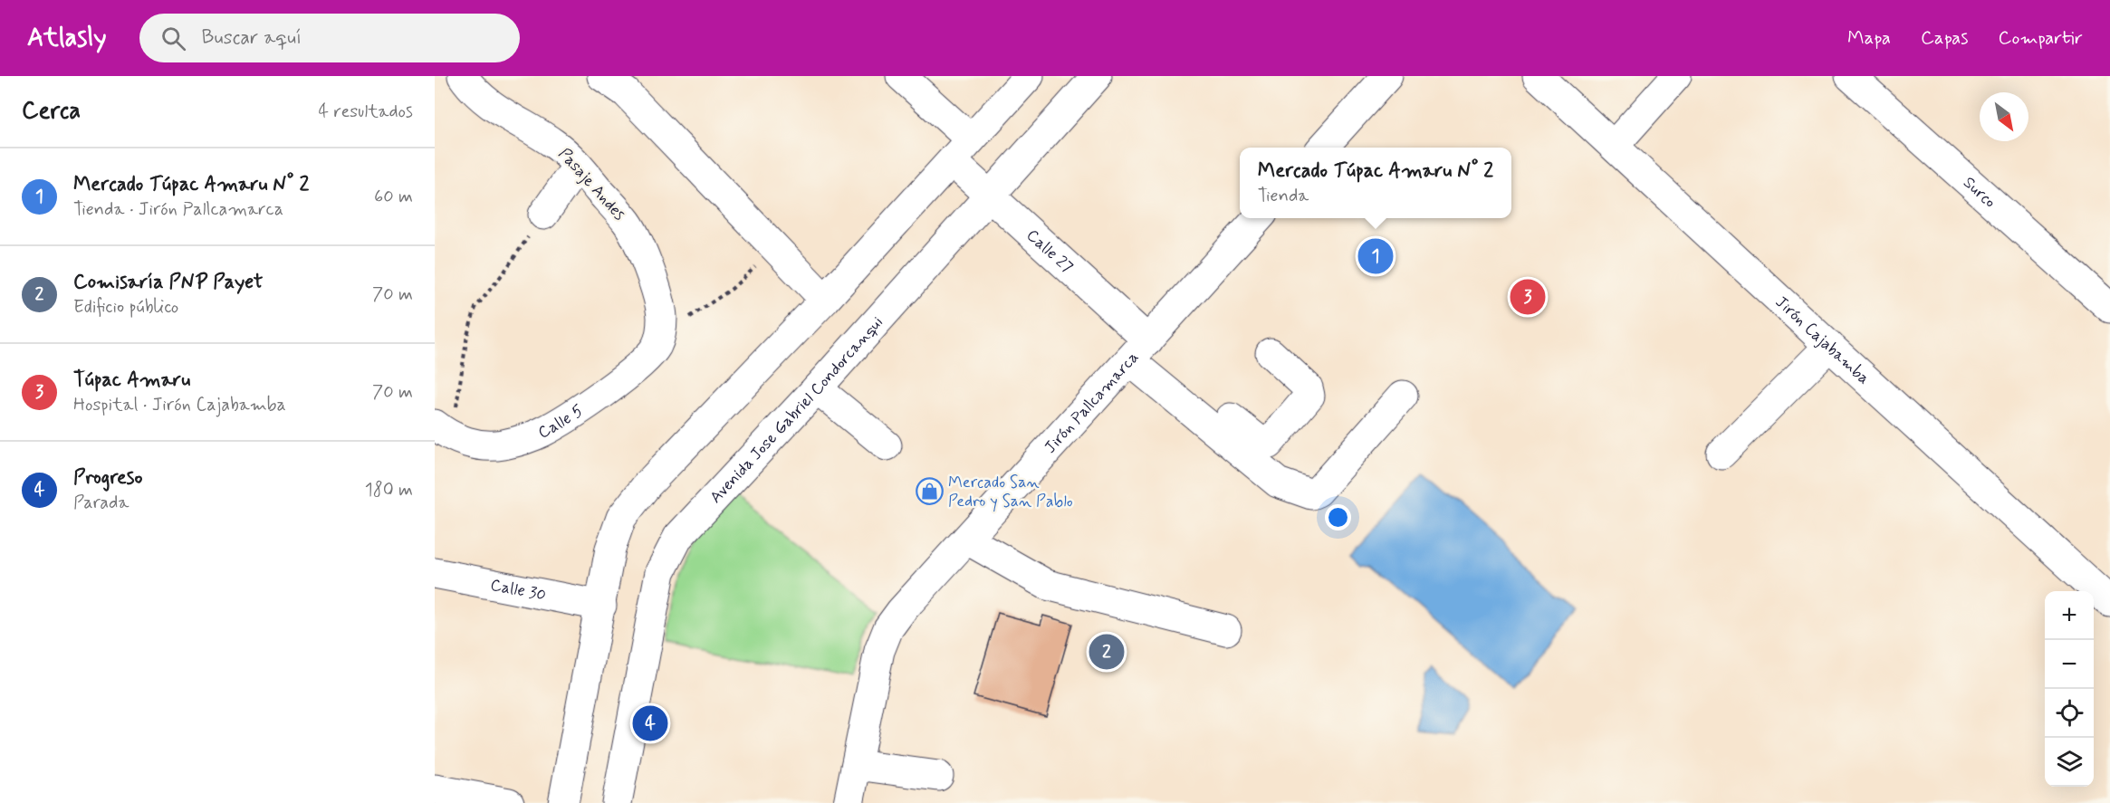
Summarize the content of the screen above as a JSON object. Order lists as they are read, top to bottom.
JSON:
{
  "streets": {
    "street": [
      "Pasaje Andes",
      "Surco",
      "Calle 27",
      "Jirón Cajabamba",
      "Jirón Pallcamarca",
      "Avenida Jose Gabriel Condorcanqui",
      "Calle 5",
      "Calle 30"
    ]
  },
  "crossings": [
    ["Pasaje Andes", "Calle 5"],
    ["Calle 27", "Jirón Pallcamarca"],
    ["Calle 27", "Avenida Jose Gabriel Condorcanqui"]
  ],
  "places": {
    "shop": ["Mercado San Pedro y San Pablo"]
  },
  "north": "bottom right",
  "page": {
    "header": "Atlasly",
    "search": "Buscar aquí",
    "nav": ["Mapa", "Capas", "Compartir"],
    "heading": ["Cerca", "4 resultados"],
    "list": [
      {
        "mark": "1",
        "name": "Mercado Túpac Amaru N° 2",
        "note": "Tienda · Jirón Pallcamarca",
        "value": "60 m"
      },
      {
        "mark": "2",
        "name": "Comisaría PNP Payet",
        "note": "Edificio público",
        "value": "70 m"
      },
      {
        "mark": "3",
        "name": "Túpac Amaru",
        "note": "Hospital · Jirón Cajabamba",
        "value": "70 m"
      },
      {
        "mark": "4",
        "name": "Progreso",
        "note": "Parada",
        "value": "180 m"
      }
    ],
    "popup": ["Mercado Túpac Amaru N° 2", "Tienda"],
    "pins": [
      "1",
      "3",
      "2",
      "4"
    ],
    "map_buttons": ["+", "−"]
  }
}
